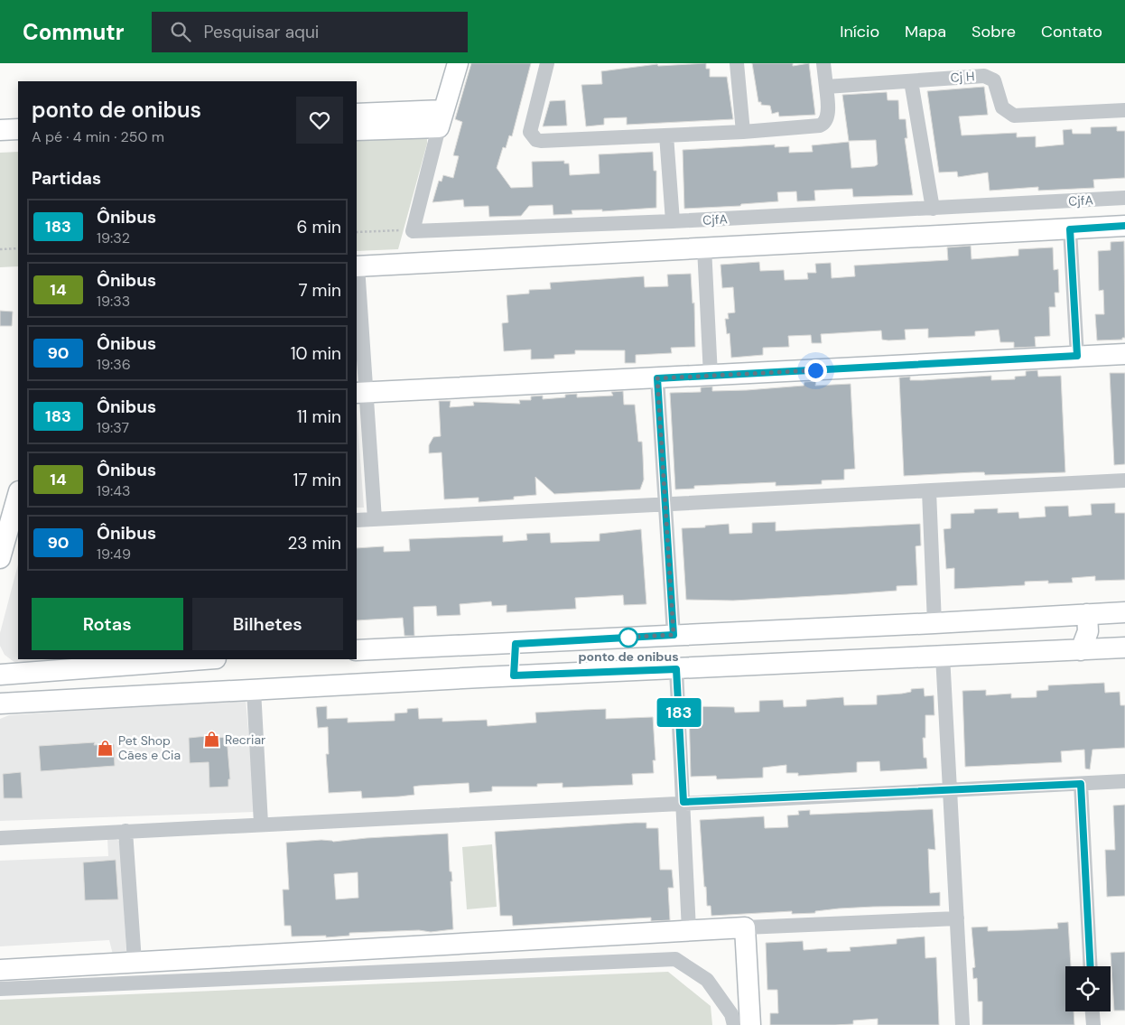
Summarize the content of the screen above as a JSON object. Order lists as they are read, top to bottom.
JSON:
{
  "streets": {
    "street": ["Cj H", "CjfA"]
  },
  "places": {
    "other": ["ponto de onibus"],
    "shop": ["Recriar", "Pet Shop Cães e Cia"]
  },
  "lines": ["bus line 183"],
  "page": {
    "header": "Commutr",
    "search": "Pesquisar aqui",
    "nav": [
      "Início",
      "Mapa",
      "Sobre",
      "Contato"
    ],
    "on_map": "183",
    "heading": [
      ["ponto de onibus", "A pé · 4 min · 250 m"],
      "Partidas"
    ],
    "list": [
      {
        "mark": "183",
        "name": "Ônibus",
        "note": "19:32",
        "value": "6 min"
      },
      {
        "mark": "14",
        "name": "Ônibus",
        "note": "19:33",
        "value": "7 min"
      },
      {
        "mark": "90",
        "name": "Ônibus",
        "note": "19:36",
        "value": "10 min"
      },
      {
        "mark": "183",
        "name": "Ônibus",
        "note": "19:37",
        "value": "11 min"
      },
      {
        "mark": "14",
        "name": "Ônibus",
        "note": "19:43",
        "value": "17 min"
      },
      {
        "mark": "90",
        "name": "Ônibus",
        "note": "19:49",
        "value": "23 min"
      }
    ],
    "buttons": ["Rotas", "Bilhetes"]
  }
}
